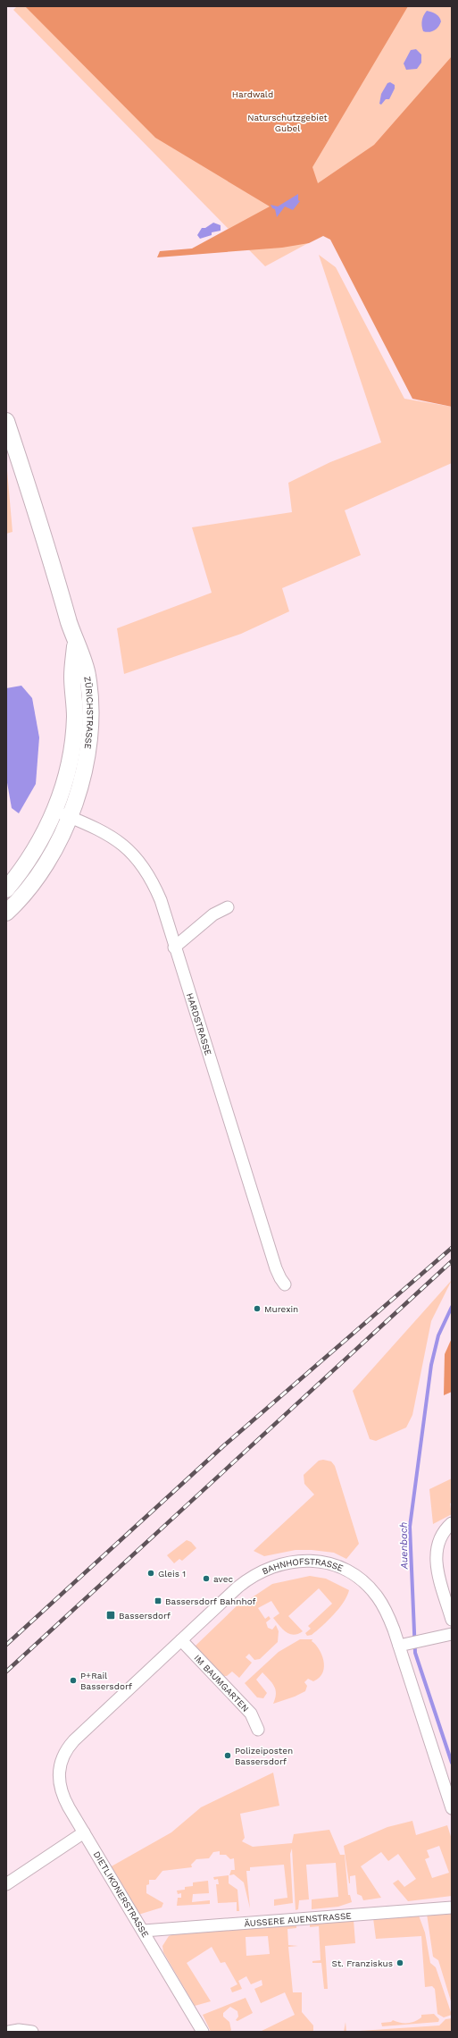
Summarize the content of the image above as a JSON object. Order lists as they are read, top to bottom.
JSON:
{
  "streets": {
    "main road": ["ZÜRICHSTRASSE"],
    "street": [
      "HARDSTRASSE",
      "BAHNHOFSTRASSE",
      "IM BAUMGARTEN",
      "DIETLIKONERSTRASSE",
      "ÄUSSERE AUENSTRASSE"
    ]
  },
  "crossings": [
    ["ZÜRICHSTRASSE", "HARDSTRASSE"],
    ["BAHNHOFSTRASSE", "IM BAUMGARTEN"],
    ["BAHNHOFSTRASSE", "DIETLIKONERSTRASSE"],
    ["DIETLIKONERSTRASSE", "ÄUSSERE AUENSTRASSE"]
  ],
  "water": ["Auenbach"],
  "parks": ["Hardwald", "Naturschutzgebiet Gubel"],
  "places": {
    "other": [
      "Murexin",
      "Gleis 1",
      "avec",
      "P+Rail Bassersdorf",
      "Polizeiposten Bassersdorf",
      "St. Franziskus"
    ],
    "transit": ["Bassersdorf Bahnhof", "Bassersdorf"]
  }
}
